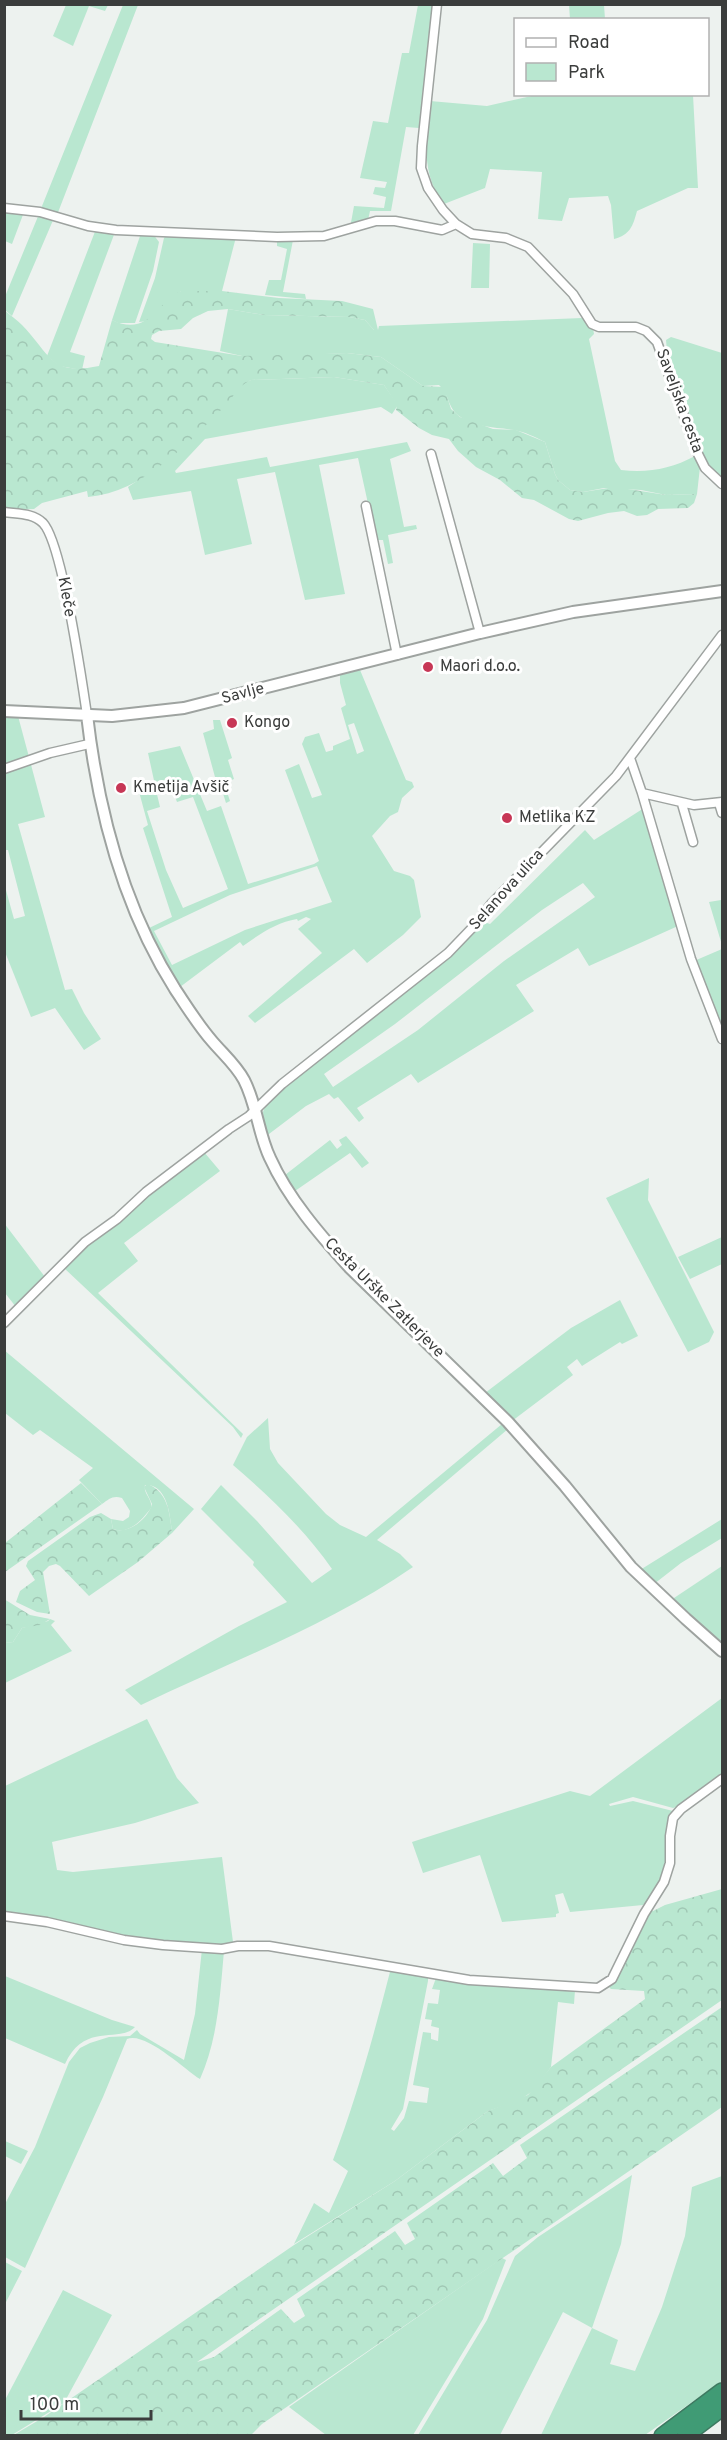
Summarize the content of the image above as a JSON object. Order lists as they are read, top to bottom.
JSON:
{
  "streets": {
    "street": [
      "Saveljska cesta",
      "Kleče",
      "Savlje",
      "Selanova ulica",
      "Cesta Urške Zatlerjeve"
    ]
  },
  "crossings": [
    ["Kleče", "Savlje"],
    ["Kleče", "Cesta Urške Zatlerjeve"],
    ["Savlje", "Cesta Urške Zatlerjeve"],
    ["Selanova ulica", "Cesta Urške Zatlerjeve"]
  ],
  "places": [
    "Maori d.o.o.",
    "Kongo",
    "Kmetija Avšič",
    "Metlika KZ"
  ],
  "legend": ["Road", "Park"],
  "scale_bar": "100 m"
}
